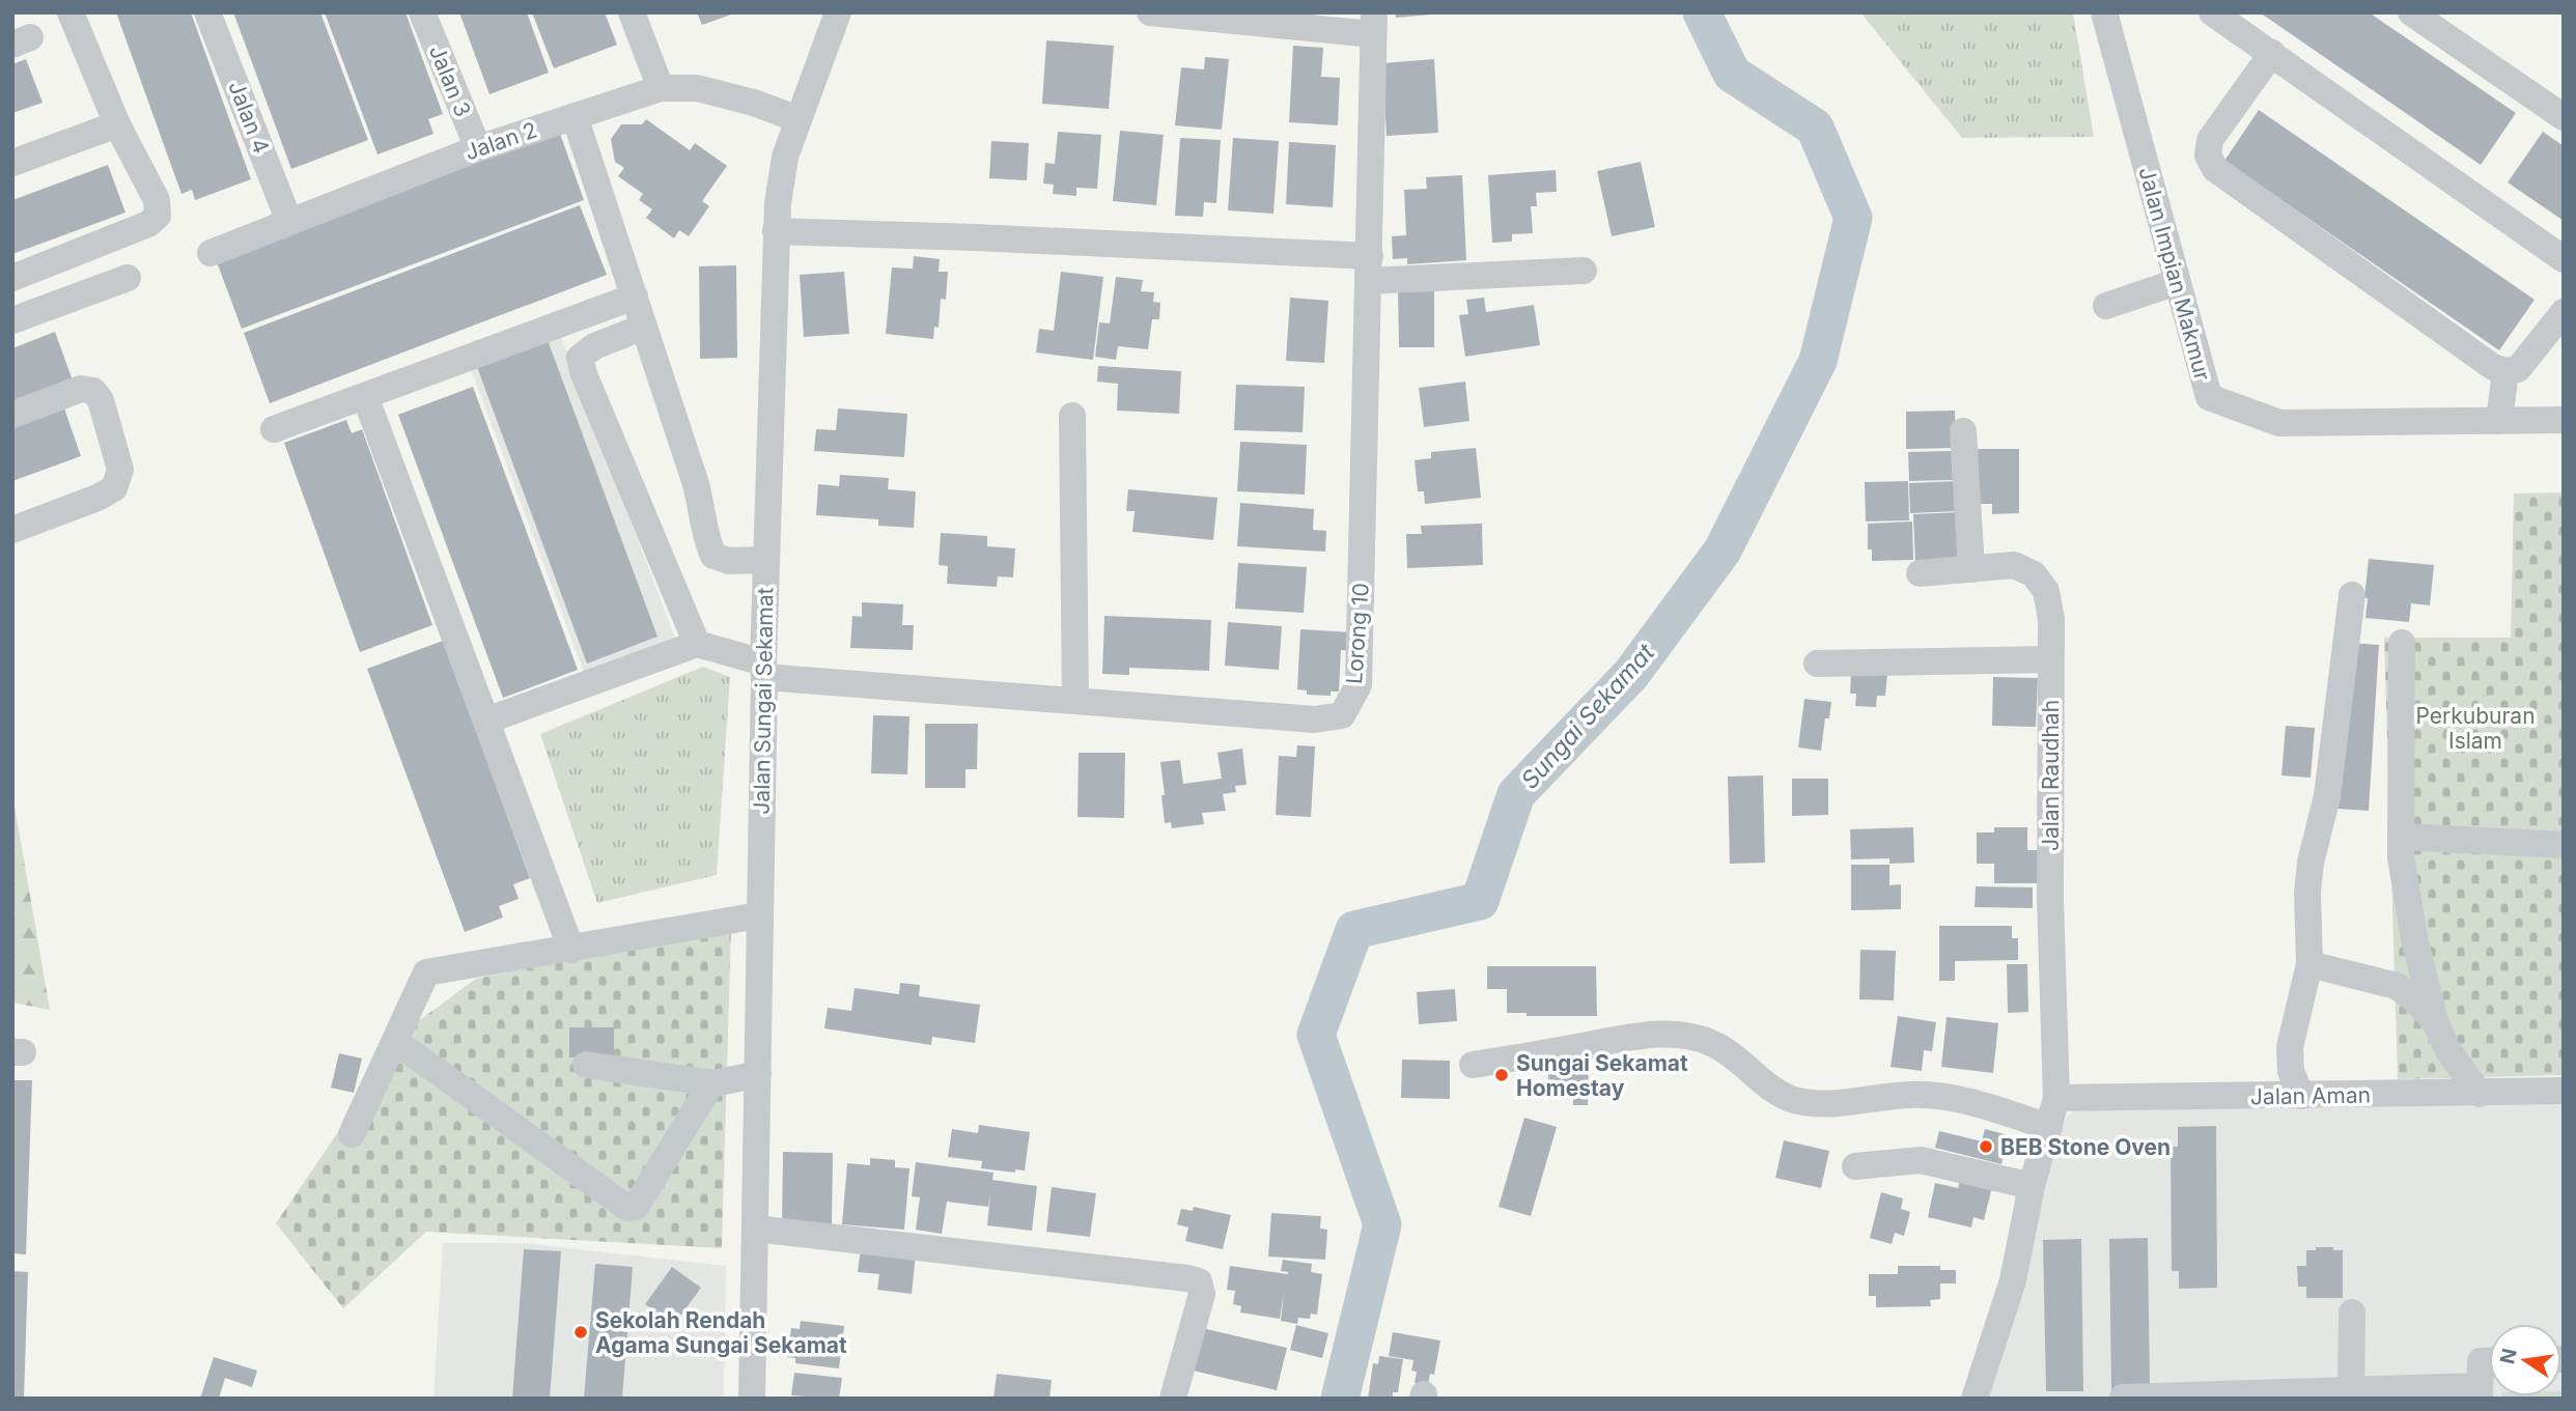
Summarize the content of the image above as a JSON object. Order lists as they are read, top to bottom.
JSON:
{
  "streets": {
    "street": [
      "Jalan 3",
      "Jalan 4",
      "Jalan 2",
      "Jalan Impian Makmur",
      "Lorong 10",
      "Jalan Sungai Sekamat",
      "Jalan Raudhah",
      "Jalan Aman"
    ]
  },
  "crossings": [
    ["Jalan 3", "Jalan 2"],
    ["Jalan 4", "Jalan 2"],
    ["Jalan 2", "Jalan Sungai Sekamat"],
    ["Lorong 10", "Jalan Sungai Sekamat"],
    ["Jalan Raudhah", "Jalan Aman"]
  ],
  "water": ["Sungai Sekamat"],
  "parks": ["Perkuburan Islam"],
  "places": ["Sungai Sekamat Homestay", "BEB Stone Oven", "Sekolah Rendah Agama Sungai Sekamat"],
  "north": "left"
}
